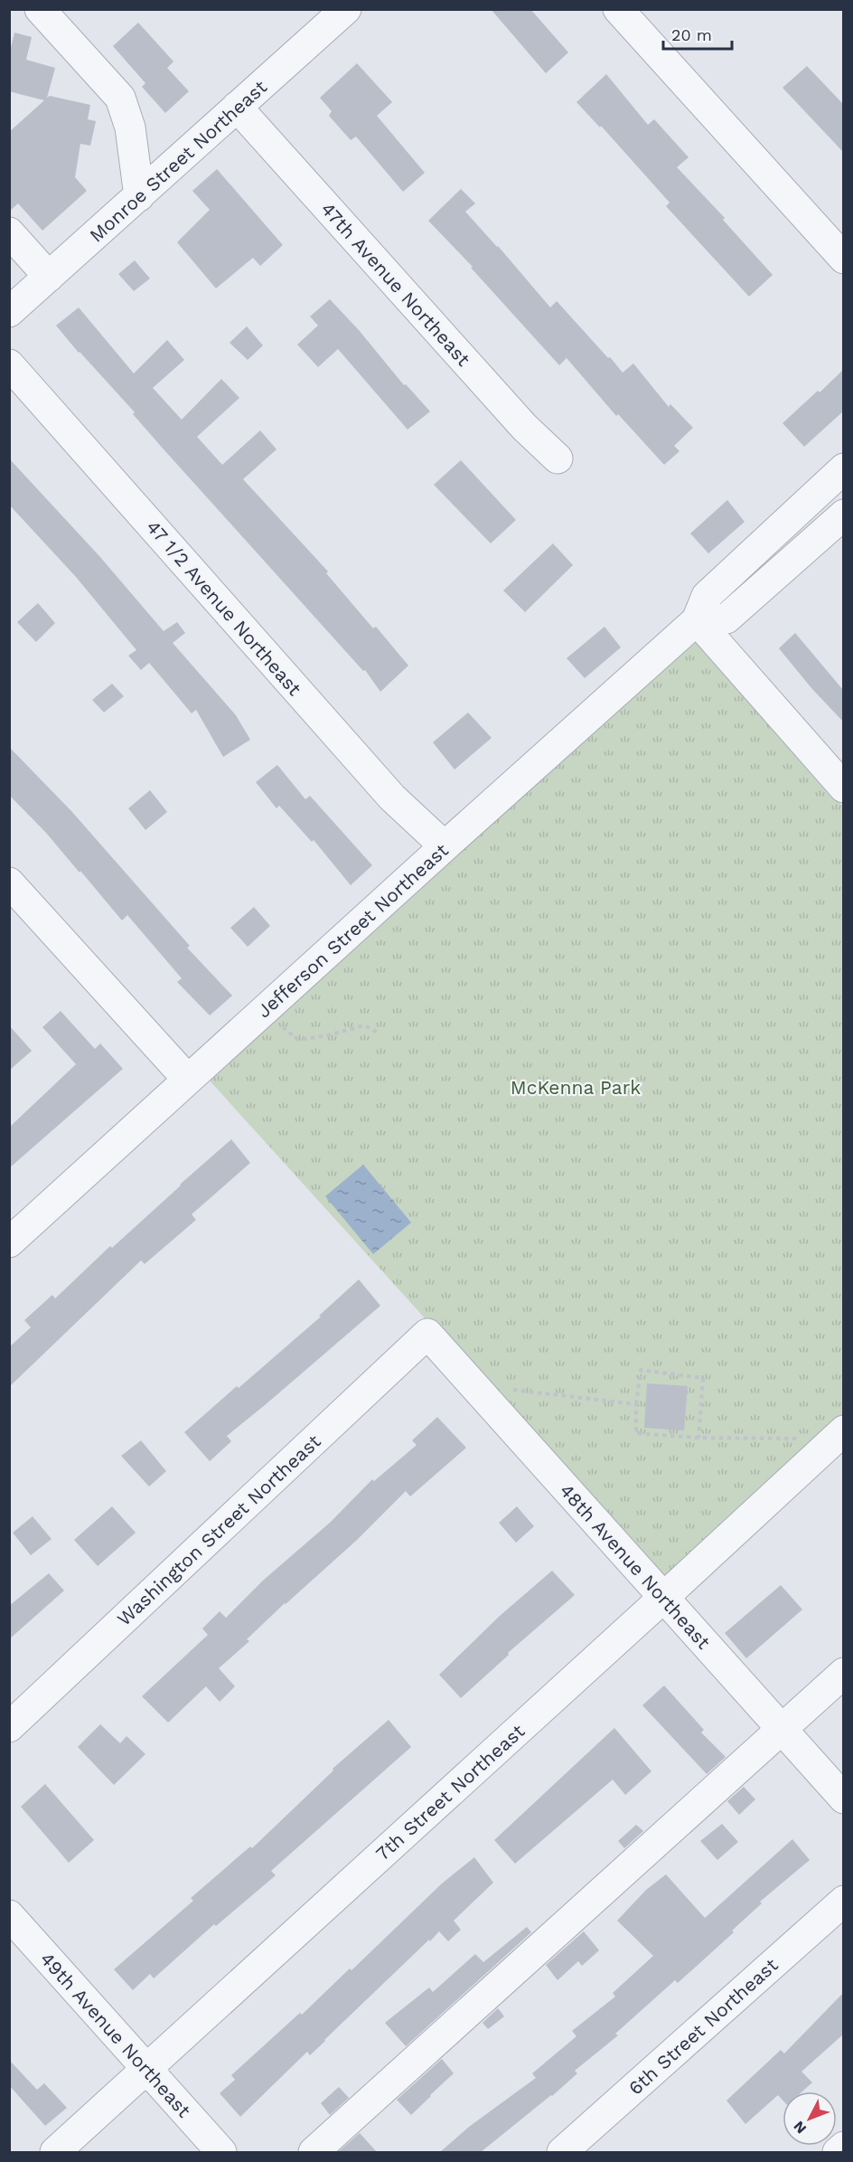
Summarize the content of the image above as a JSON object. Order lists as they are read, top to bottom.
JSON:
{
  "streets": {
    "street": [
      "Monroe Street Northeast",
      "47th Avenue Northeast",
      "47 1/2 Avenue Northeast",
      "Jefferson Street Northeast",
      "Washington Street Northeast",
      "48th Avenue Northeast",
      "7th Street Northeast",
      "6th Street Northeast",
      "49th Avenue Northeast"
    ]
  },
  "crossings": [
    ["Monroe Street Northeast", "47th Avenue Northeast"],
    ["47 1/2 Avenue Northeast", "Jefferson Street Northeast"],
    ["Washington Street Northeast", "48th Avenue Northeast"],
    ["48th Avenue Northeast", "7th Street Northeast"],
    ["7th Street Northeast", "49th Avenue Northeast"]
  ],
  "parks": ["McKenna Park"],
  "scale_bar": "20 m",
  "north": "bottom left"
}
